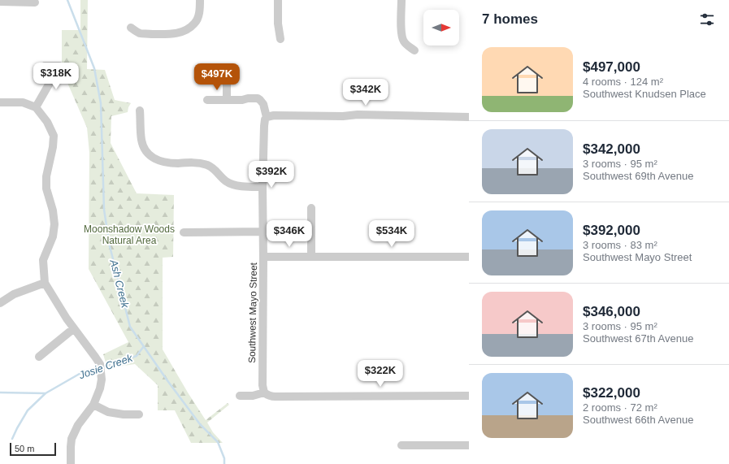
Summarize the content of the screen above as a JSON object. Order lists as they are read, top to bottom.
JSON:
{
  "streets": {
    "street": ["Southwest Mayo Street"]
  },
  "water": ["Ash Creek", "Josie Creek"],
  "parks": ["Moonshadow Woods Natural Area"],
  "scale_bar": "50 m",
  "north": "right",
  "page": {
    "heading": "7 homes",
    "list": [
      {
        "name": "$497,000",
        "note": "4 rooms · 124 m² · Southwest Knudsen Place"
      },
      {
        "name": "$342,000",
        "note": "3 rooms · 95 m² · Southwest 69th Avenue"
      },
      {
        "name": "$392,000",
        "note": "3 rooms · 83 m² · Southwest Mayo Street"
      },
      {
        "name": "$346,000",
        "note": "3 rooms · 95 m² · Southwest 67th Avenue"
      },
      {
        "name": "$322,000",
        "note": "2 rooms · 72 m² · Southwest 66th Avenue"
      }
    ],
    "price": [
      "$318K",
      "$497K",
      "$342K",
      "$392K",
      "$346K",
      "$534K",
      "$322K"
    ],
    "scale": "50 m"
  }
}
